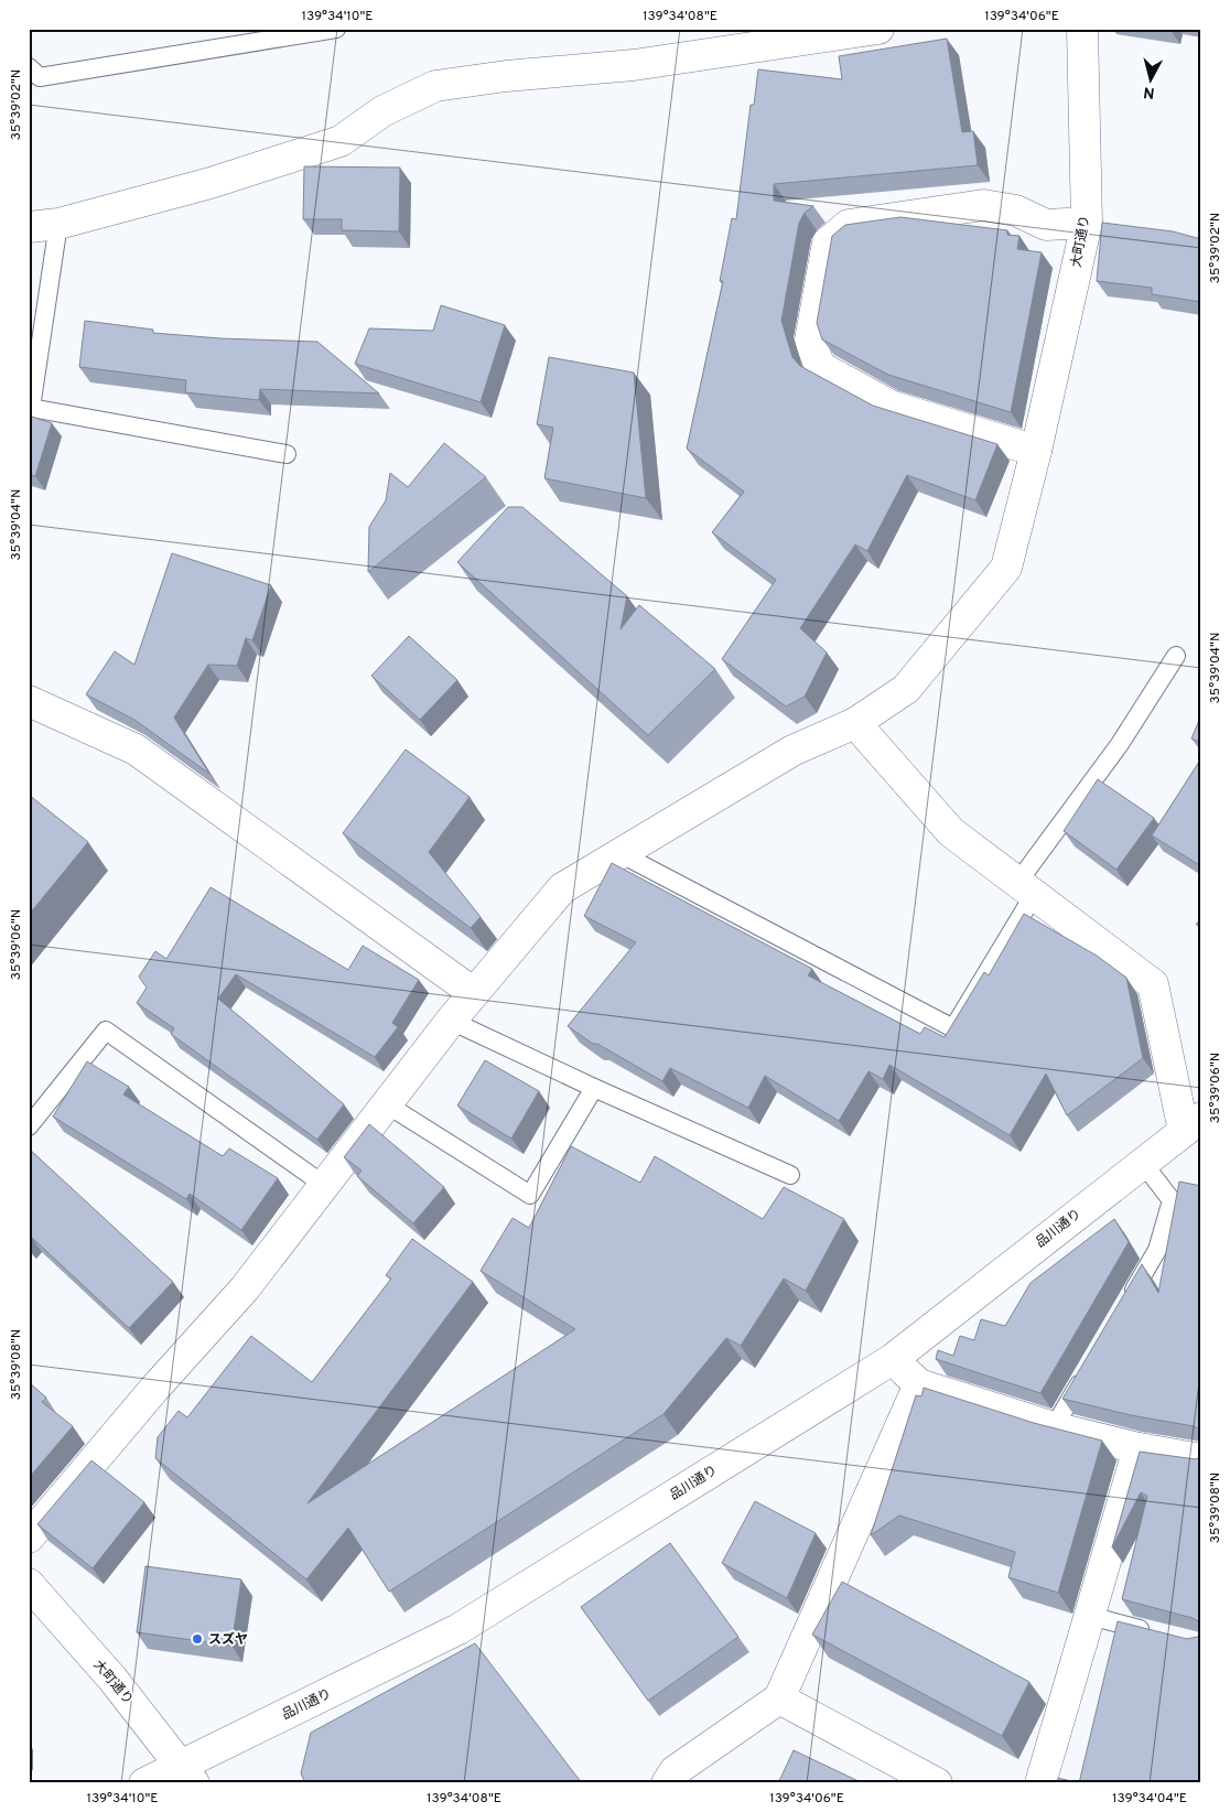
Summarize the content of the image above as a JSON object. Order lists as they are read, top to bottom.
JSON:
{
  "streets": {
    "street": ["大町通り", "品川通り"]
  },
  "crossings": [
    ["大町通り", "品川通り"]
  ],
  "places": ["スズヤ"],
  "north": "bottom",
  "coordinates": [
    "139°34'10\"E",
    "139°34'08\"E",
    "139°34'06\"E",
    "35°39'02\"N",
    "35°39'04\"N",
    "35°39'06\"N",
    "35°39'08\"N",
    "139°34'04\"E"
  ]
}
